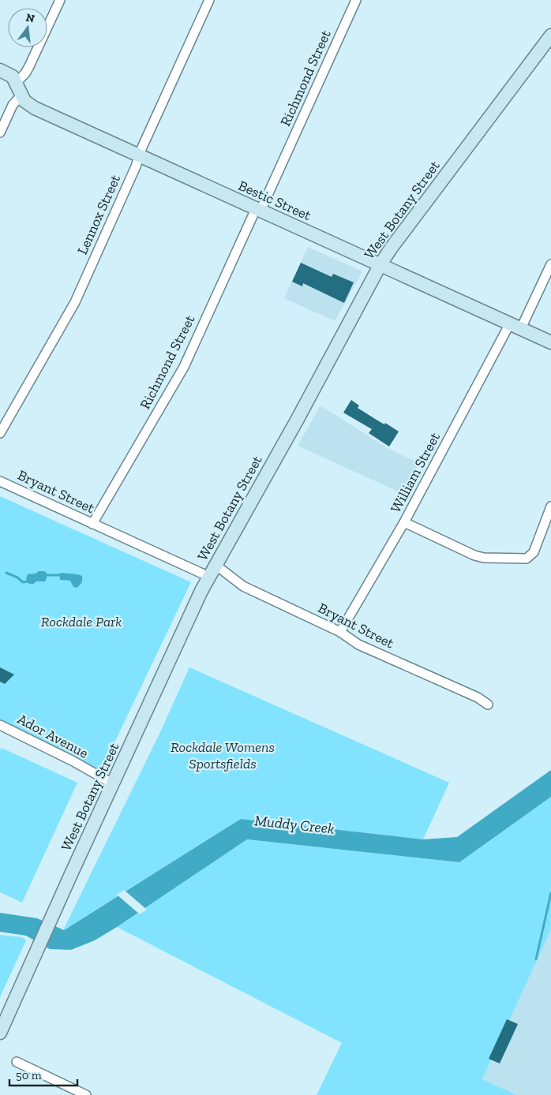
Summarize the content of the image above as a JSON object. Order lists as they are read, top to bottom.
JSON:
{
  "streets": {
    "main road": ["Bestic Street", "West Botany Street"],
    "street": [
      "Richmond Street",
      "Lennox Street",
      "William Street",
      "Bryant Street",
      "Ador Avenue"
    ]
  },
  "crossings": [
    ["Richmond Street", "Bestic Street"],
    ["Richmond Street", "Bryant Street"],
    ["Bestic Street", "West Botany Street"],
    ["Bestic Street", "Lennox Street"],
    ["Bestic Street", "William Street"],
    ["West Botany Street", "Bryant Street"],
    ["West Botany Street", "Ador Avenue"],
    ["William Street", "Bryant Street"]
  ],
  "water": ["Muddy Creek"],
  "parks": ["Rockdale Park", "Rockdale Womens Sportsfields"],
  "scale_bar": "50 m",
  "north": "top"
}
